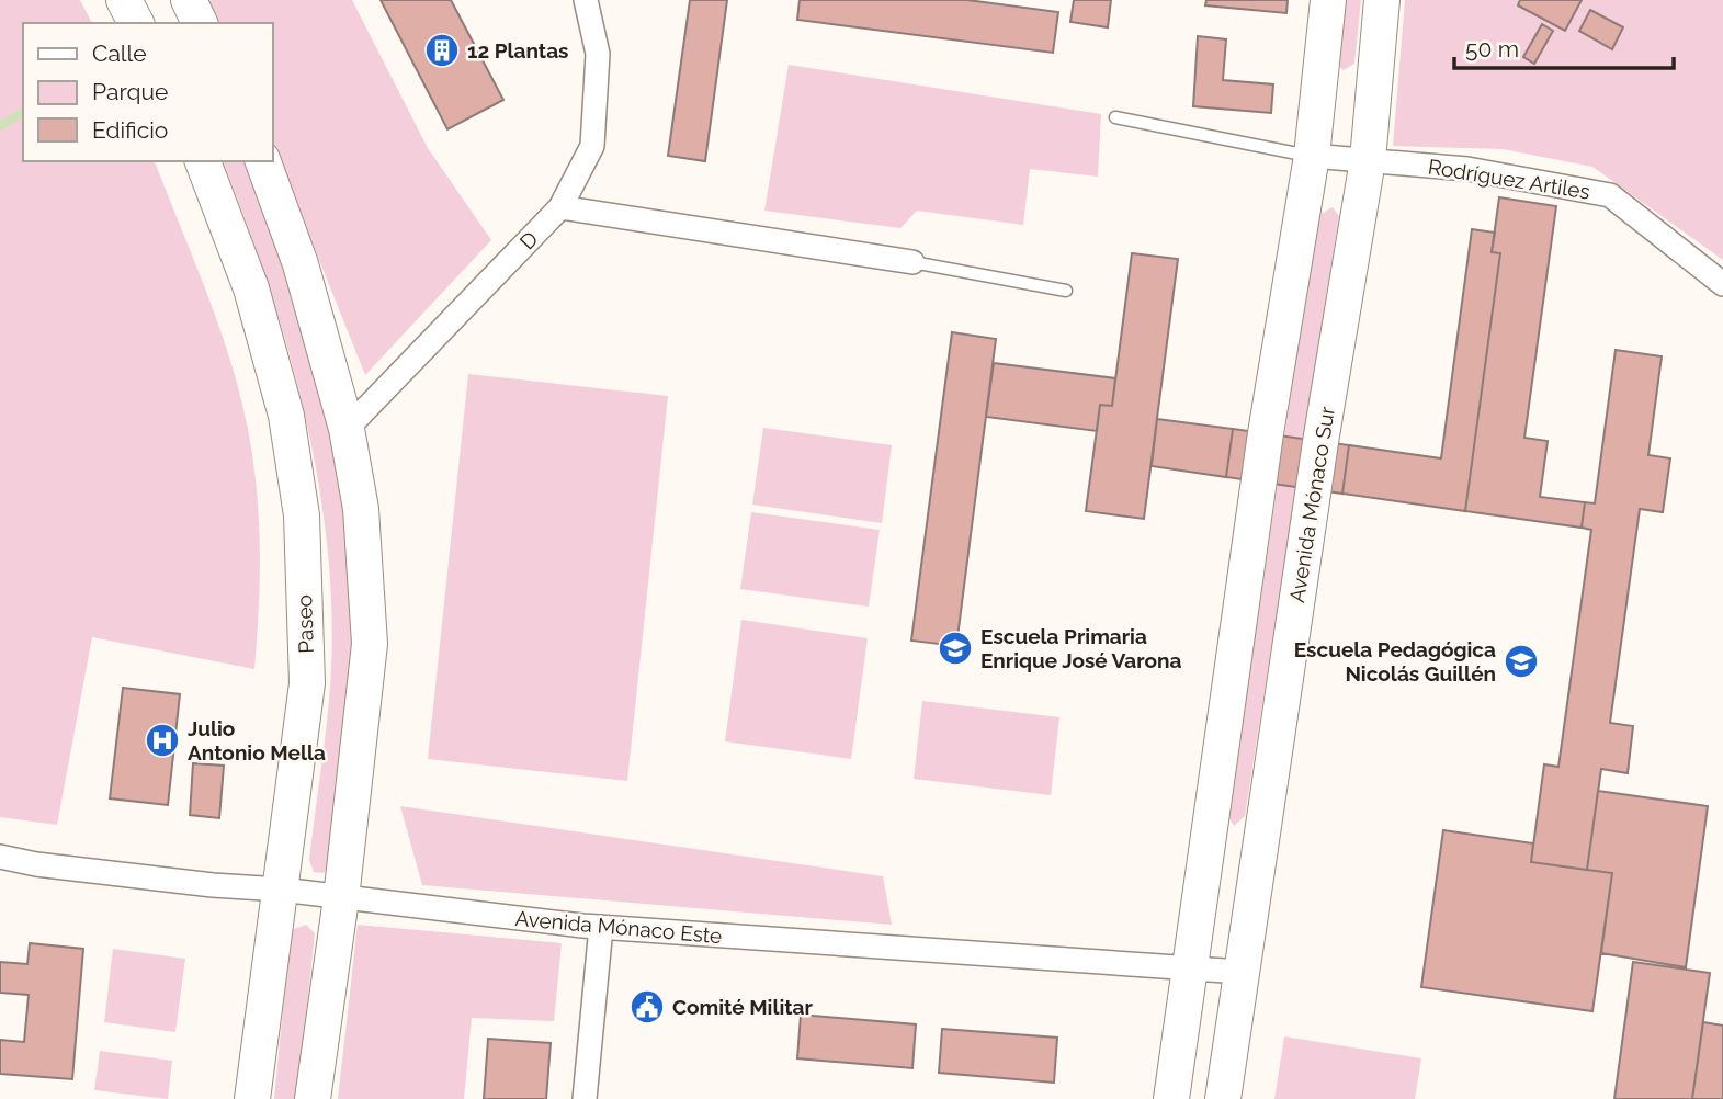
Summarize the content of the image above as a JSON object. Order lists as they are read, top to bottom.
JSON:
{
  "streets": {
    "main road": ["Avenida Mónaco Sur", "Paseo"],
    "street": ["Rodríguez Artiles", "D", "Avenida Mónaco Este"]
  },
  "crossings": [
    ["Rodríguez Artiles", "Avenida Mónaco Sur"],
    ["Avenida Mónaco Sur", "Avenida Mónaco Este"],
    ["Paseo", "Avenida Mónaco Este"]
  ],
  "places": {
    "building": ["12 Plantas"],
    "school or university": ["Escuela Primaria Enrique José Varona", "Escuela Pedagógica Nicolás Guillén"],
    "hospital": ["Julio Antonio Mella"],
    "public building": ["Comité Militar"]
  },
  "legend": ["Calle", "Parque", "Edificio"],
  "scale_bar": "50 m"
}
